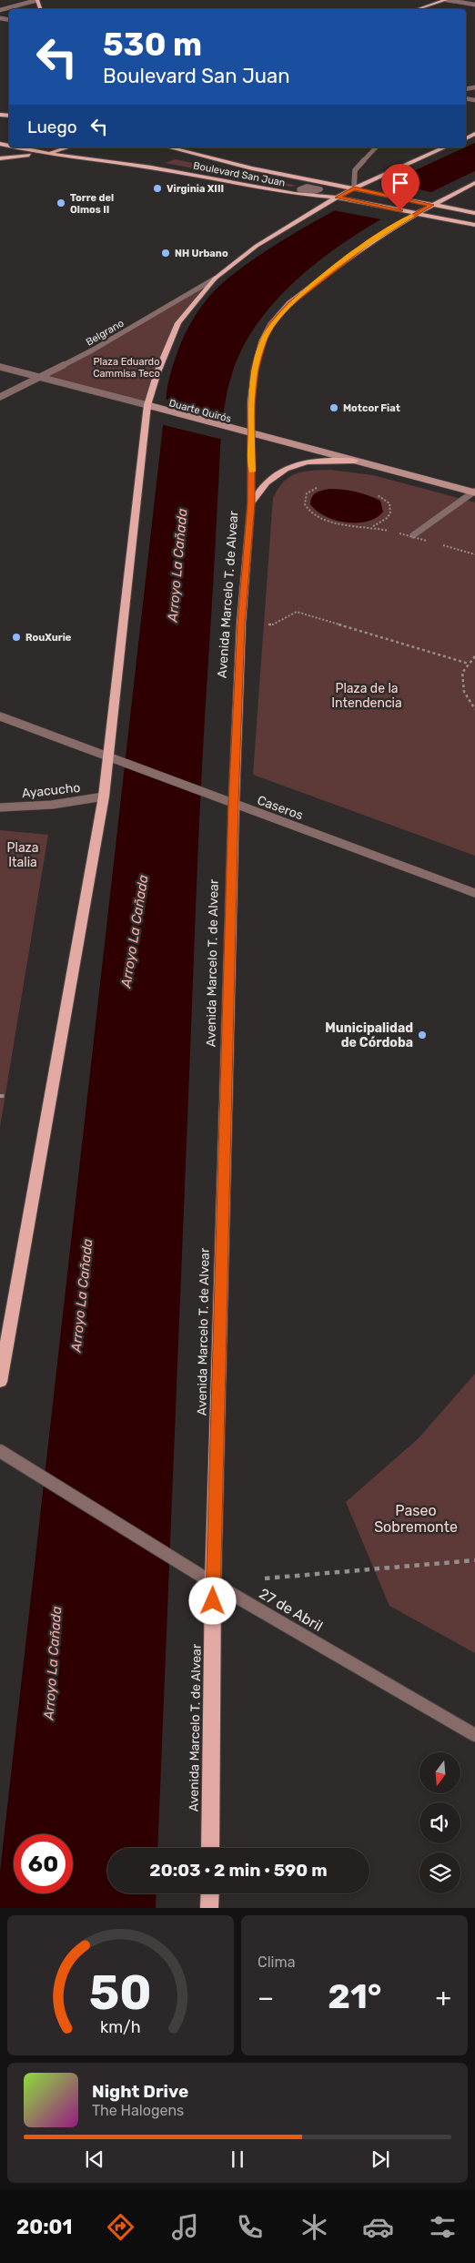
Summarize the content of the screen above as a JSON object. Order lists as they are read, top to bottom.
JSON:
{
  "streets": {
    "main road": ["Boulevard San Juan", "Duarte Quirós", "Avenida Marcelo T. de Alvear"],
    "street": [
      "Belgrano",
      "Ayacucho",
      "Caseros",
      "27 de Abril"
    ]
  },
  "crossings": [
    ["Boulevard San Juan", "Avenida Marcelo T. de Alvear"],
    ["Belgrano", "Duarte Quirós"],
    ["Duarte Quirós", "Avenida Marcelo T. de Alvear"],
    ["Avenida Marcelo T. de Alvear", "Caseros"],
    ["Avenida Marcelo T. de Alvear", "27 de Abril"]
  ],
  "water": ["Arroyo La Cañada"],
  "parks": [
    "Plaza Eduardo Cammisa Teco",
    "Plaza de la Intendencia",
    "Plaza Italia",
    "Paseo Sobremonte"
  ],
  "places": [
    "Virginia XIII",
    "Torre del Olmos II",
    "NH Urbano",
    "Motcor Fiat",
    "RouXurie",
    "Municipalidad de Córdoba"
  ],
  "north": "bottom",
  "page": {
    "turn": ["530 m", "Boulevard San Juan"],
    "then": "Luego",
    "limit": "60",
    "trip": "20:03 · 2 min · 590 m",
    "tile": "Clima",
    "heat": ["−", "21°", "+"],
    "song": ["Night Drive", "The Halogens"],
    "tabs": "20:01",
    "gauge": ["50", "km/h"]
  }
}
